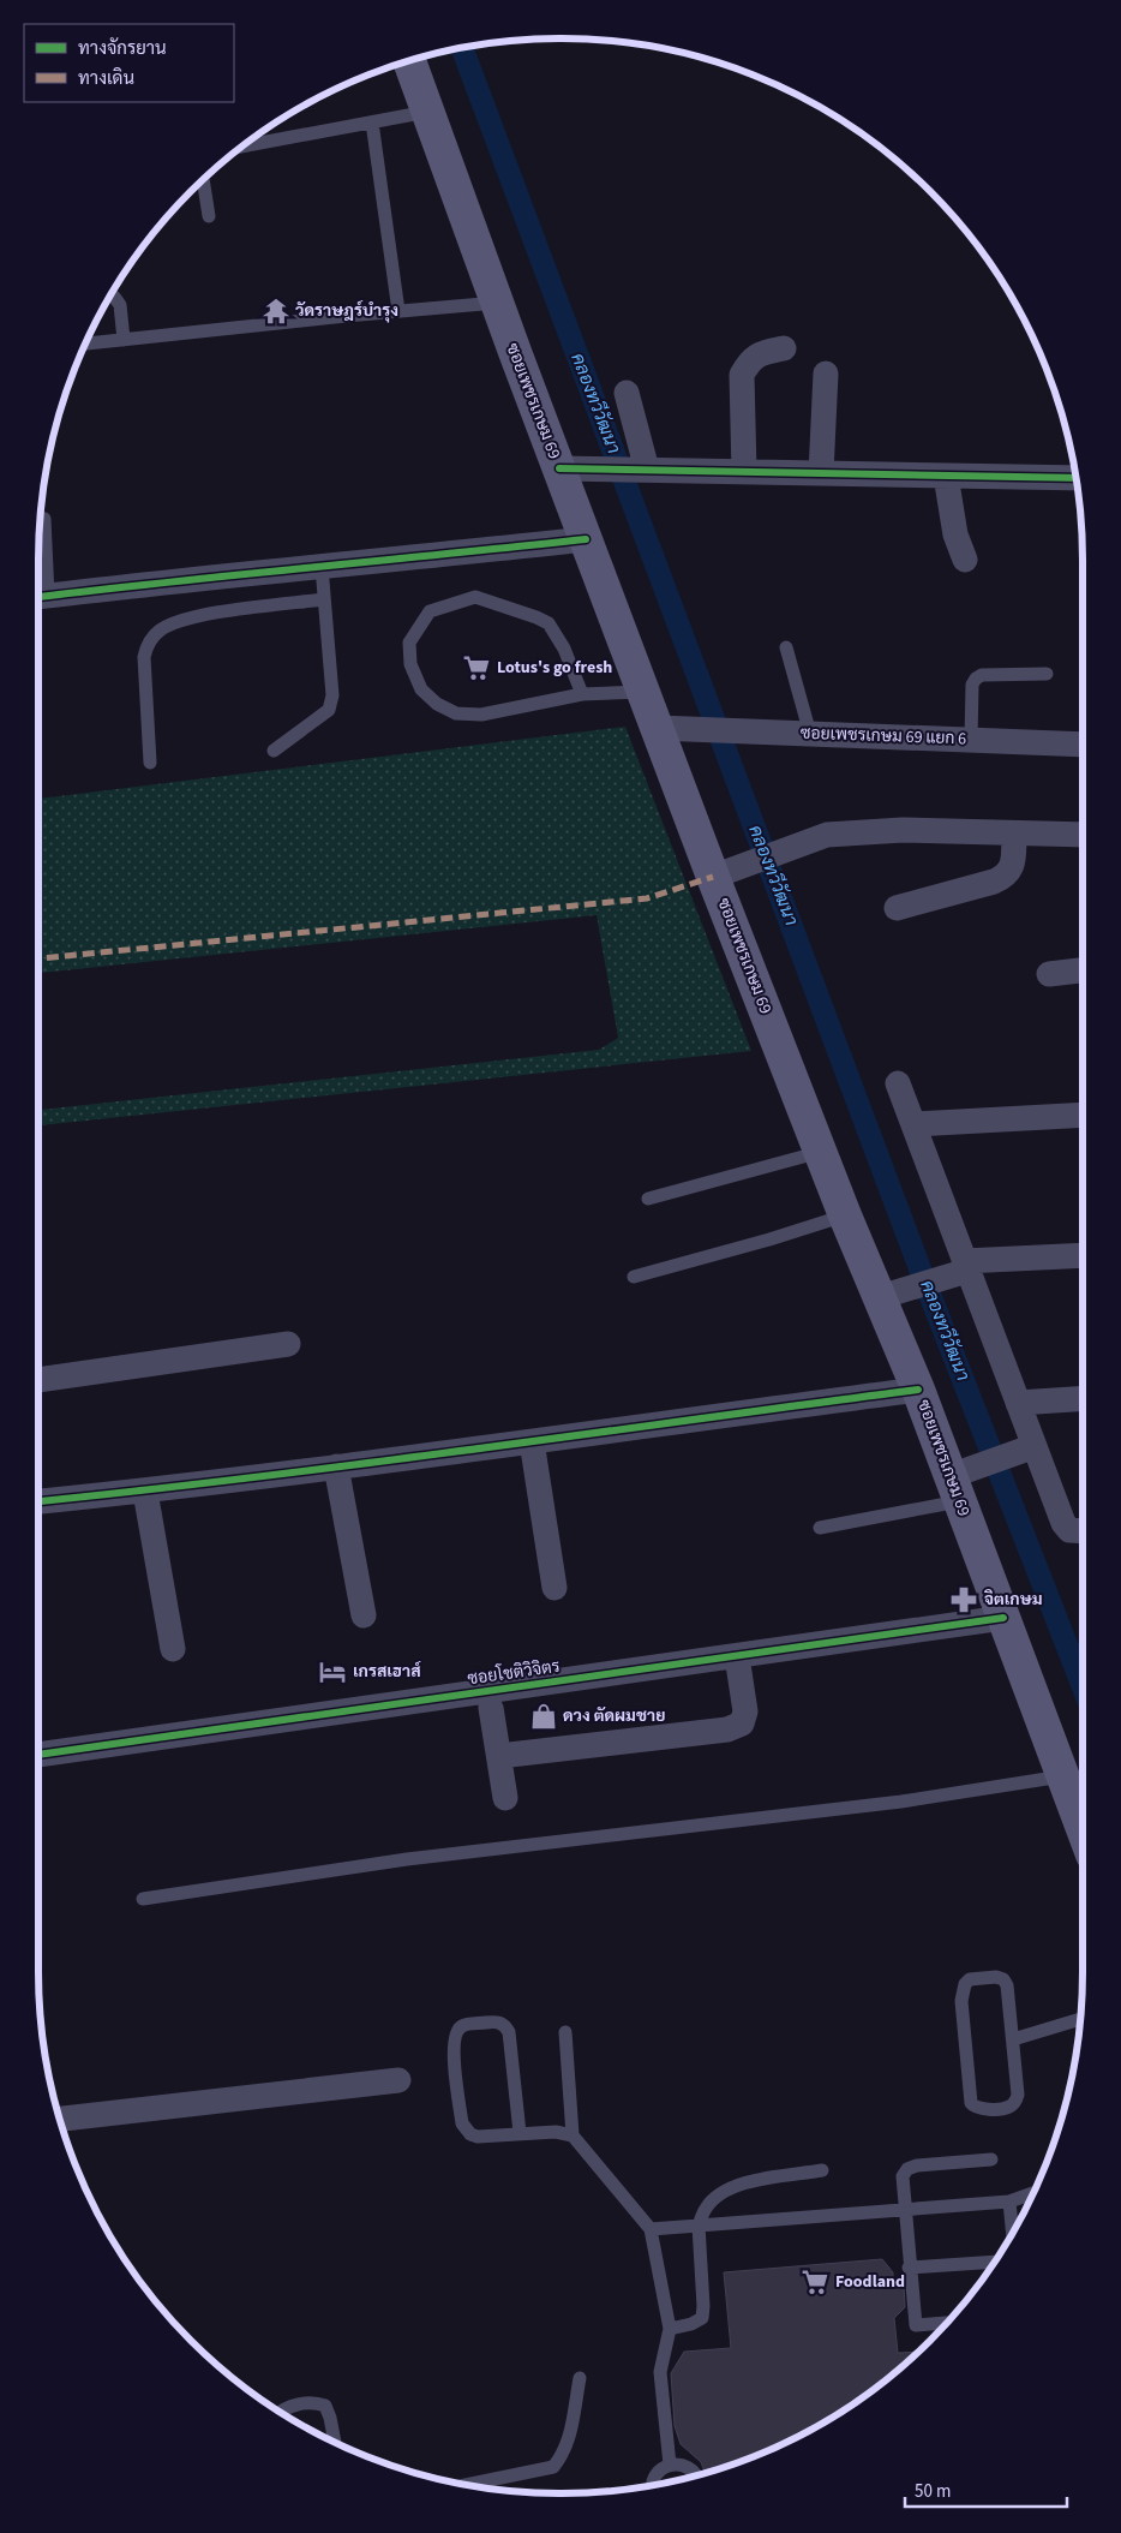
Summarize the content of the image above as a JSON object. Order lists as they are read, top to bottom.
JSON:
{
  "streets": {
    "main road": ["ซอยเพชรเกษม 69"],
    "street": ["ซอยเพชรเกษม 69 แยก 6", "ซอยโชติวิจิตร"]
  },
  "crossings": [
    ["ซอยเพชรเกษม 69", "ซอยเพชรเกษม 69 แยก 6"],
    ["ซอยเพชรเกษม 69", "ซอยโชติวิจิตร"]
  ],
  "water": ["คลองทวีวัฒนา"],
  "places": {
    "temple": ["วัดราษฎร์บำรุง"],
    "supermarket": ["Lotus's go fresh", "Foodland"],
    "pharmacy": ["จิตเกษม"],
    "hotel": ["เกรสเฮาส์"],
    "shop": ["ดวง ตัดผมชาย"]
  },
  "legend": ["ทางจักรยาน", "ทางเดิน"],
  "scale_bar": "50 m"
}
